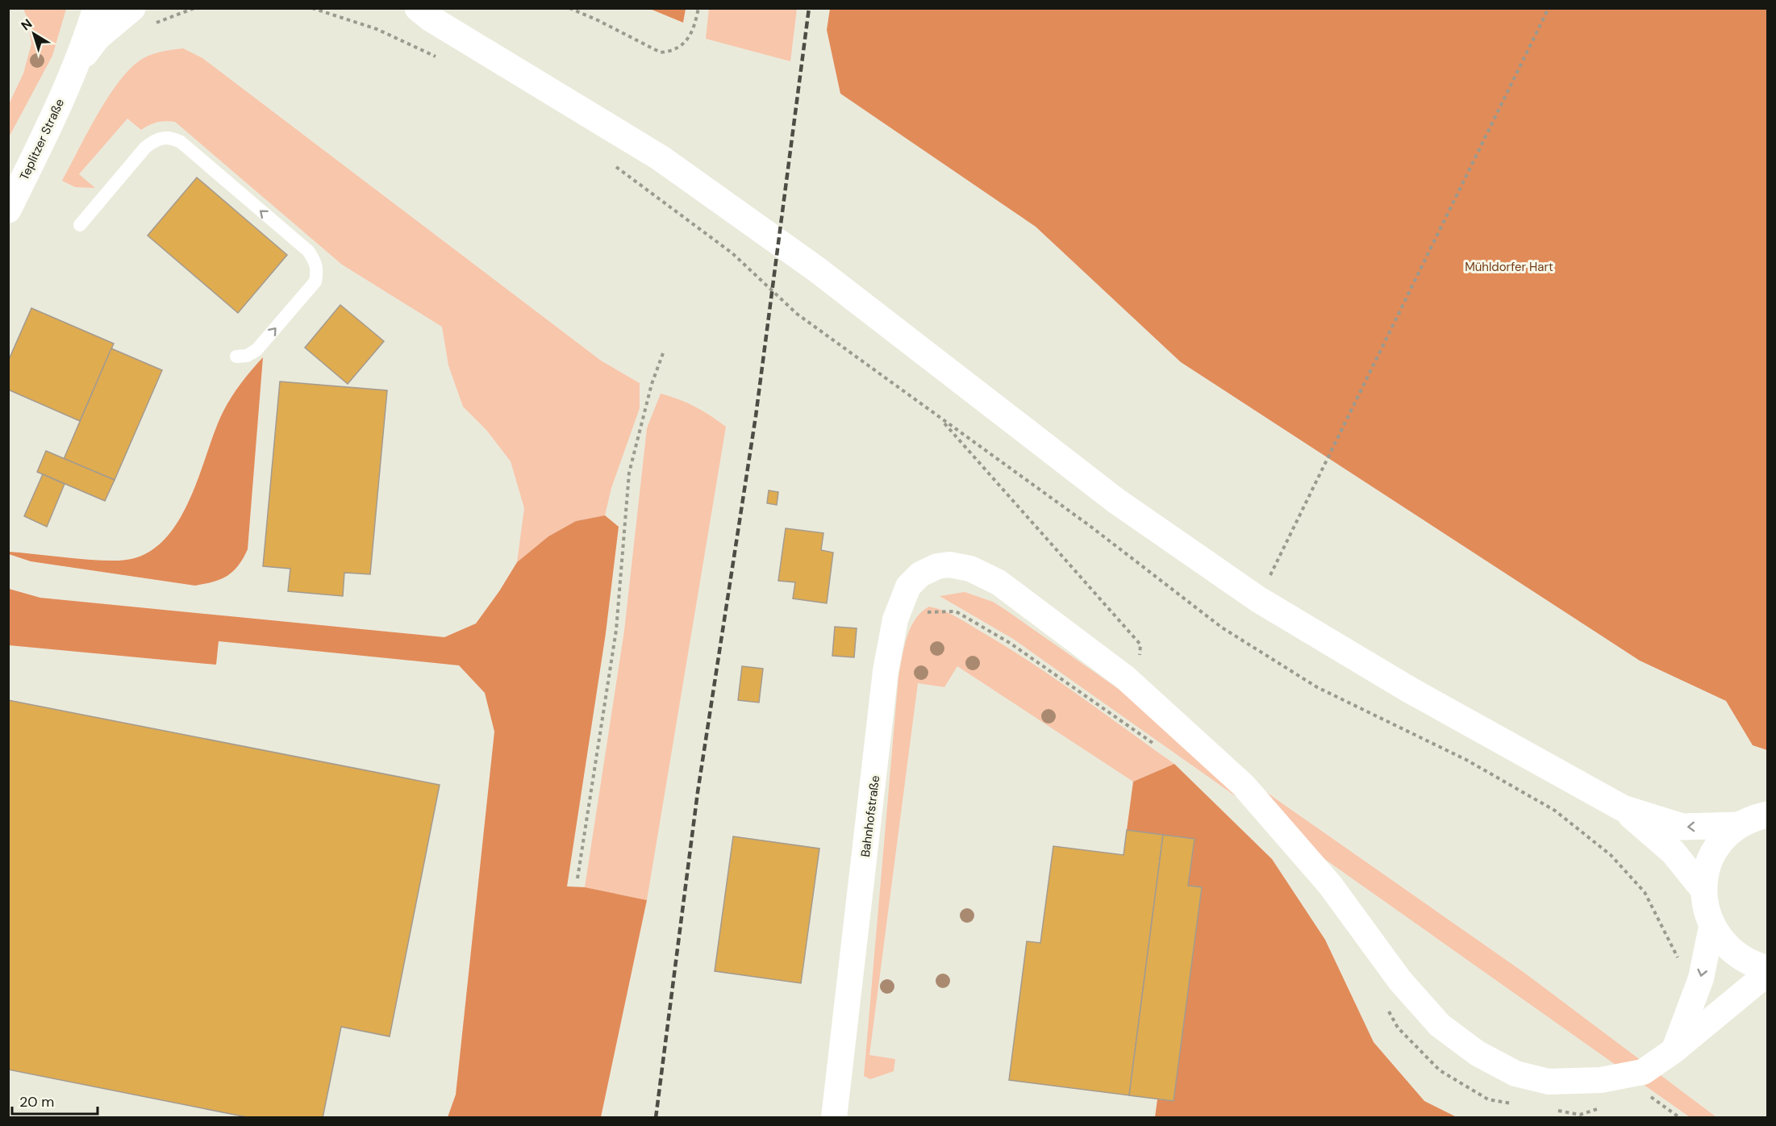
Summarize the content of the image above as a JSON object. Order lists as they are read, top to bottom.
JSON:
{
  "streets": {
    "main road": ["Teplitzer Straße"],
    "street": ["Bahnhofstraße"]
  },
  "parks": ["Mühldorfer Hart"],
  "scale_bar": "20 m",
  "north": "top left"
}
